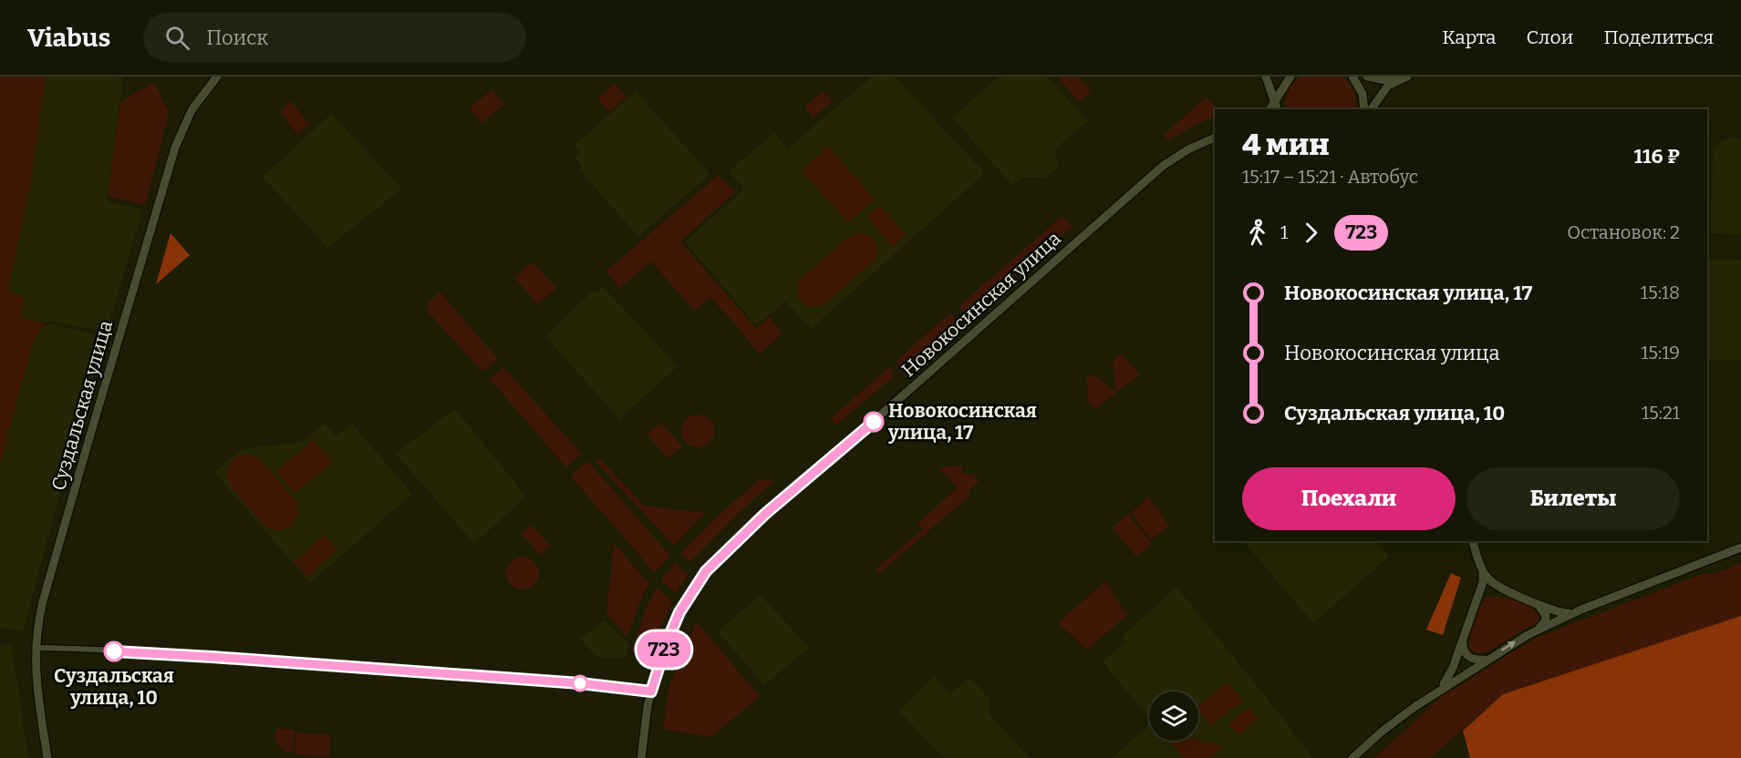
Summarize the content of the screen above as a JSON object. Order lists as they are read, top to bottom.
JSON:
{
  "streets": {
    "street": ["Новокосинская улица", "Суздальская улица"]
  },
  "places": ["Новокосинская улица, 17", "Суздальская улица, 10"],
  "lines": ["bus line 723"],
  "page": {
    "header": "Viabus",
    "search": "Поиск",
    "nav": ["Карта", "Слои", "Поделиться"],
    "on_map": "723",
    "heading": ["4 мин", "15:17 – 15:21 · Автобус", "116 ₽"],
    "legs": ["1", "723", "Остановок: 2"],
    "list": [
      {
        "name": "Новокосинская улица, 17",
        "value": "15:18"
      },
      {
        "name": "Новокосинская улица",
        "value": "15:19"
      },
      {
        "name": "Суздальская улица, 10",
        "value": "15:21"
      }
    ],
    "buttons": ["Поехали", "Билеты"]
  }
}
